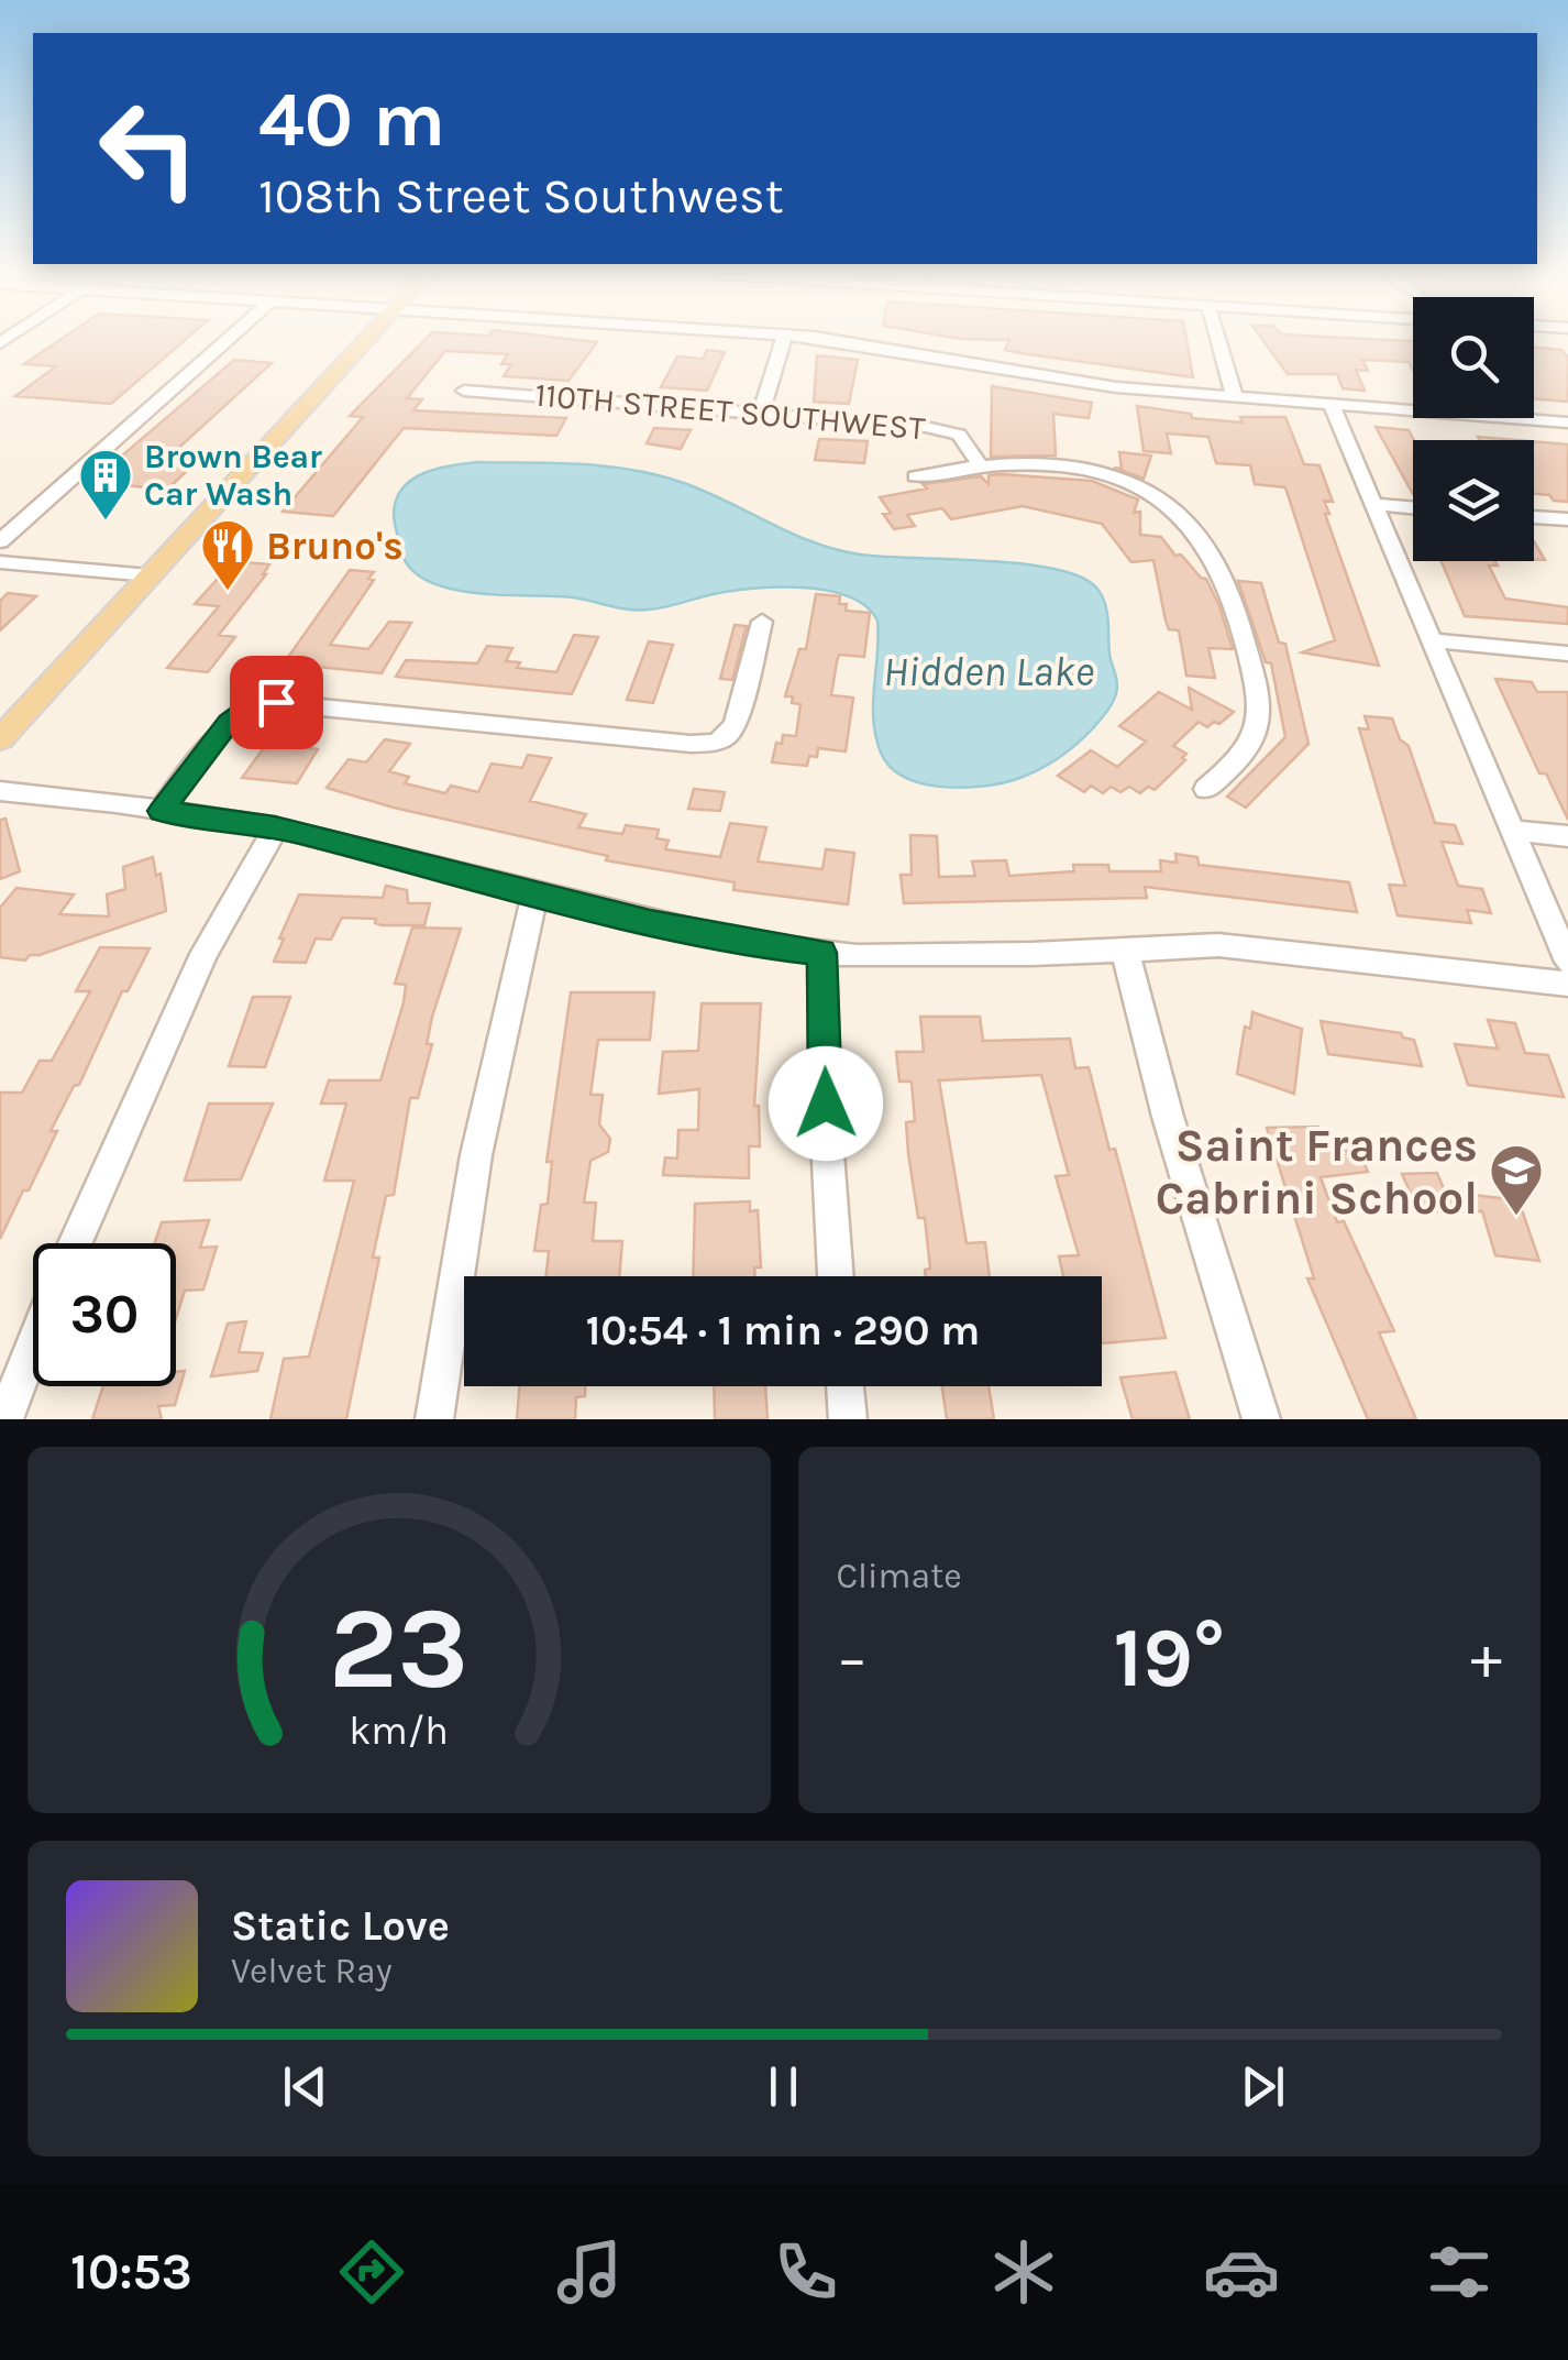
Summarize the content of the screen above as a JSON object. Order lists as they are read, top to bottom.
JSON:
{
  "streets": {
    "street": ["110TH STREET SOUTHWEST"]
  },
  "water": ["Hidden Lake"],
  "places": {
    "building": ["Brown Bear Car Wash"],
    "restaurant": ["Bruno's"],
    "school or university": ["Saint Frances Cabrini School"]
  },
  "page": {
    "turn": ["40 m", "108th Street Southwest"],
    "limit": "30",
    "trip": "10:54 · 1 min · 290 m",
    "tile": "Climate",
    "heat": ["−", "19°", "+"],
    "song": ["Static Love", "Velvet Ray"],
    "tabs": "10:53",
    "gauge": ["23", "km/h"]
  }
}
